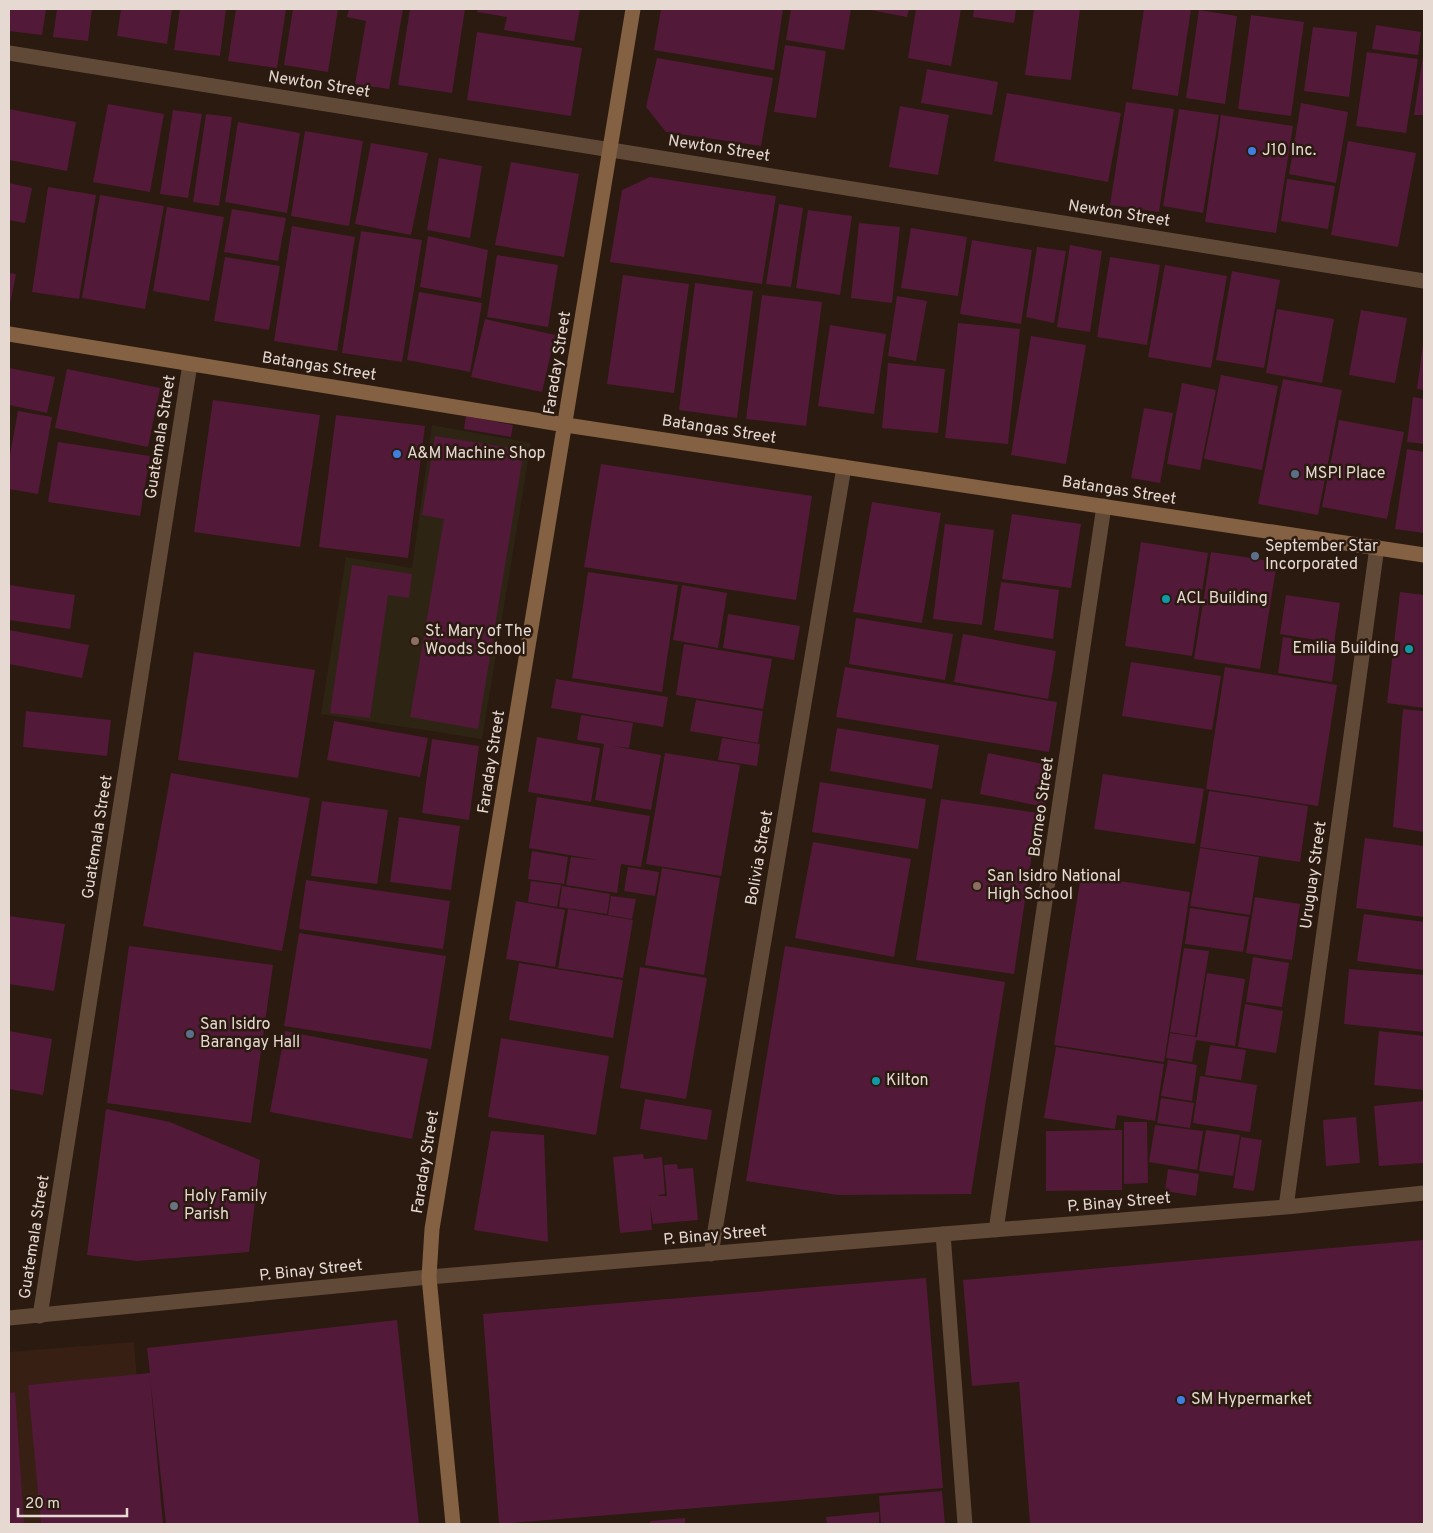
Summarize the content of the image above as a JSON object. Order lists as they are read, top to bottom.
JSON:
{
  "streets": {
    "street": [
      "Newton Street",
      "Faraday Street",
      "Batangas Street",
      "Guatemala Street",
      "Borneo Street",
      "Bolivia Street",
      "Uruguay Street",
      "P. Binay Street"
    ]
  },
  "crossings": [
    ["Newton Street", "Faraday Street"],
    ["Faraday Street", "Batangas Street"],
    ["Faraday Street", "P. Binay Street"],
    ["Batangas Street", "Guatemala Street"],
    ["Batangas Street", "Borneo Street"],
    ["Batangas Street", "Bolivia Street"],
    ["Batangas Street", "Uruguay Street"],
    ["Guatemala Street", "P. Binay Street"],
    ["Borneo Street", "P. Binay Street"],
    ["Bolivia Street", "P. Binay Street"],
    ["Uruguay Street", "P. Binay Street"]
  ],
  "places": [
    "J10 Inc.",
    "A&M Machine Shop",
    "MSPI Place",
    "September Star Incorporated",
    "ACL Building",
    "St. Mary of The Woods School",
    "Emilia Building",
    "San Isidro National High School",
    "San Isidro Barangay Hall",
    "Kilton",
    "Holy Family Parish",
    "SM Hypermarket"
  ],
  "scale_bar": "20 m"
}
